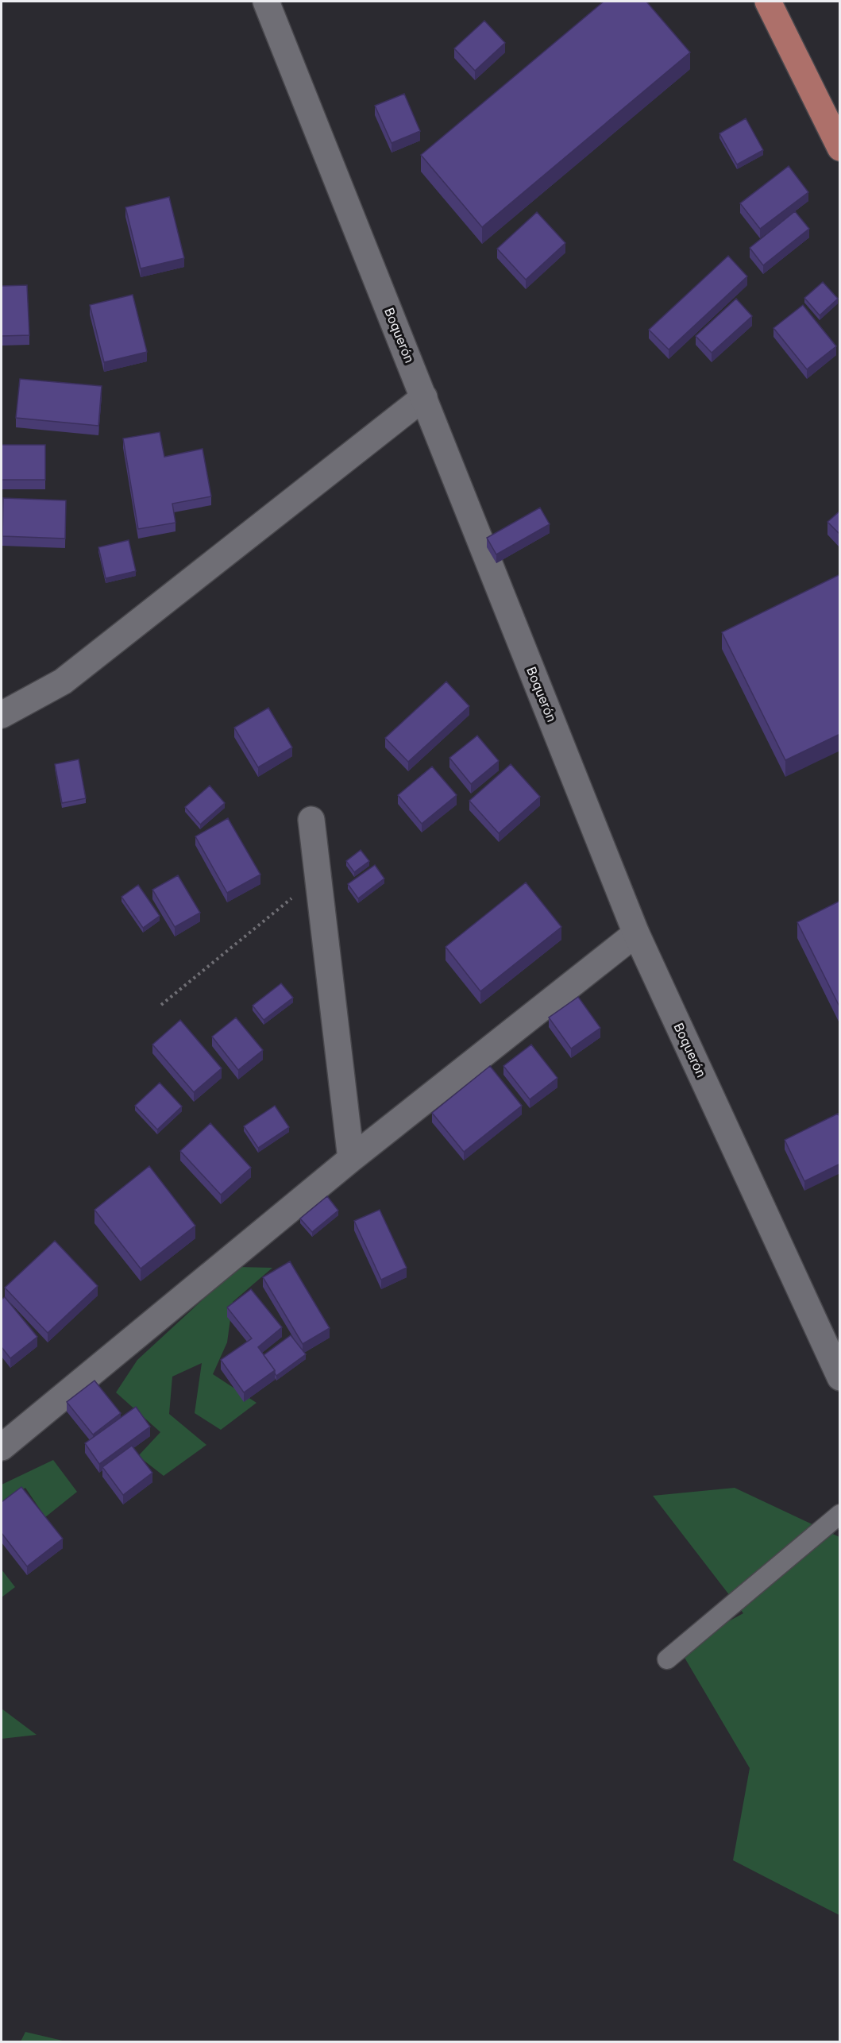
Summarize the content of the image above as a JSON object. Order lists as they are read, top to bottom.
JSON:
{
  "streets": {
    "street": ["Boquerón"]
  }
}
